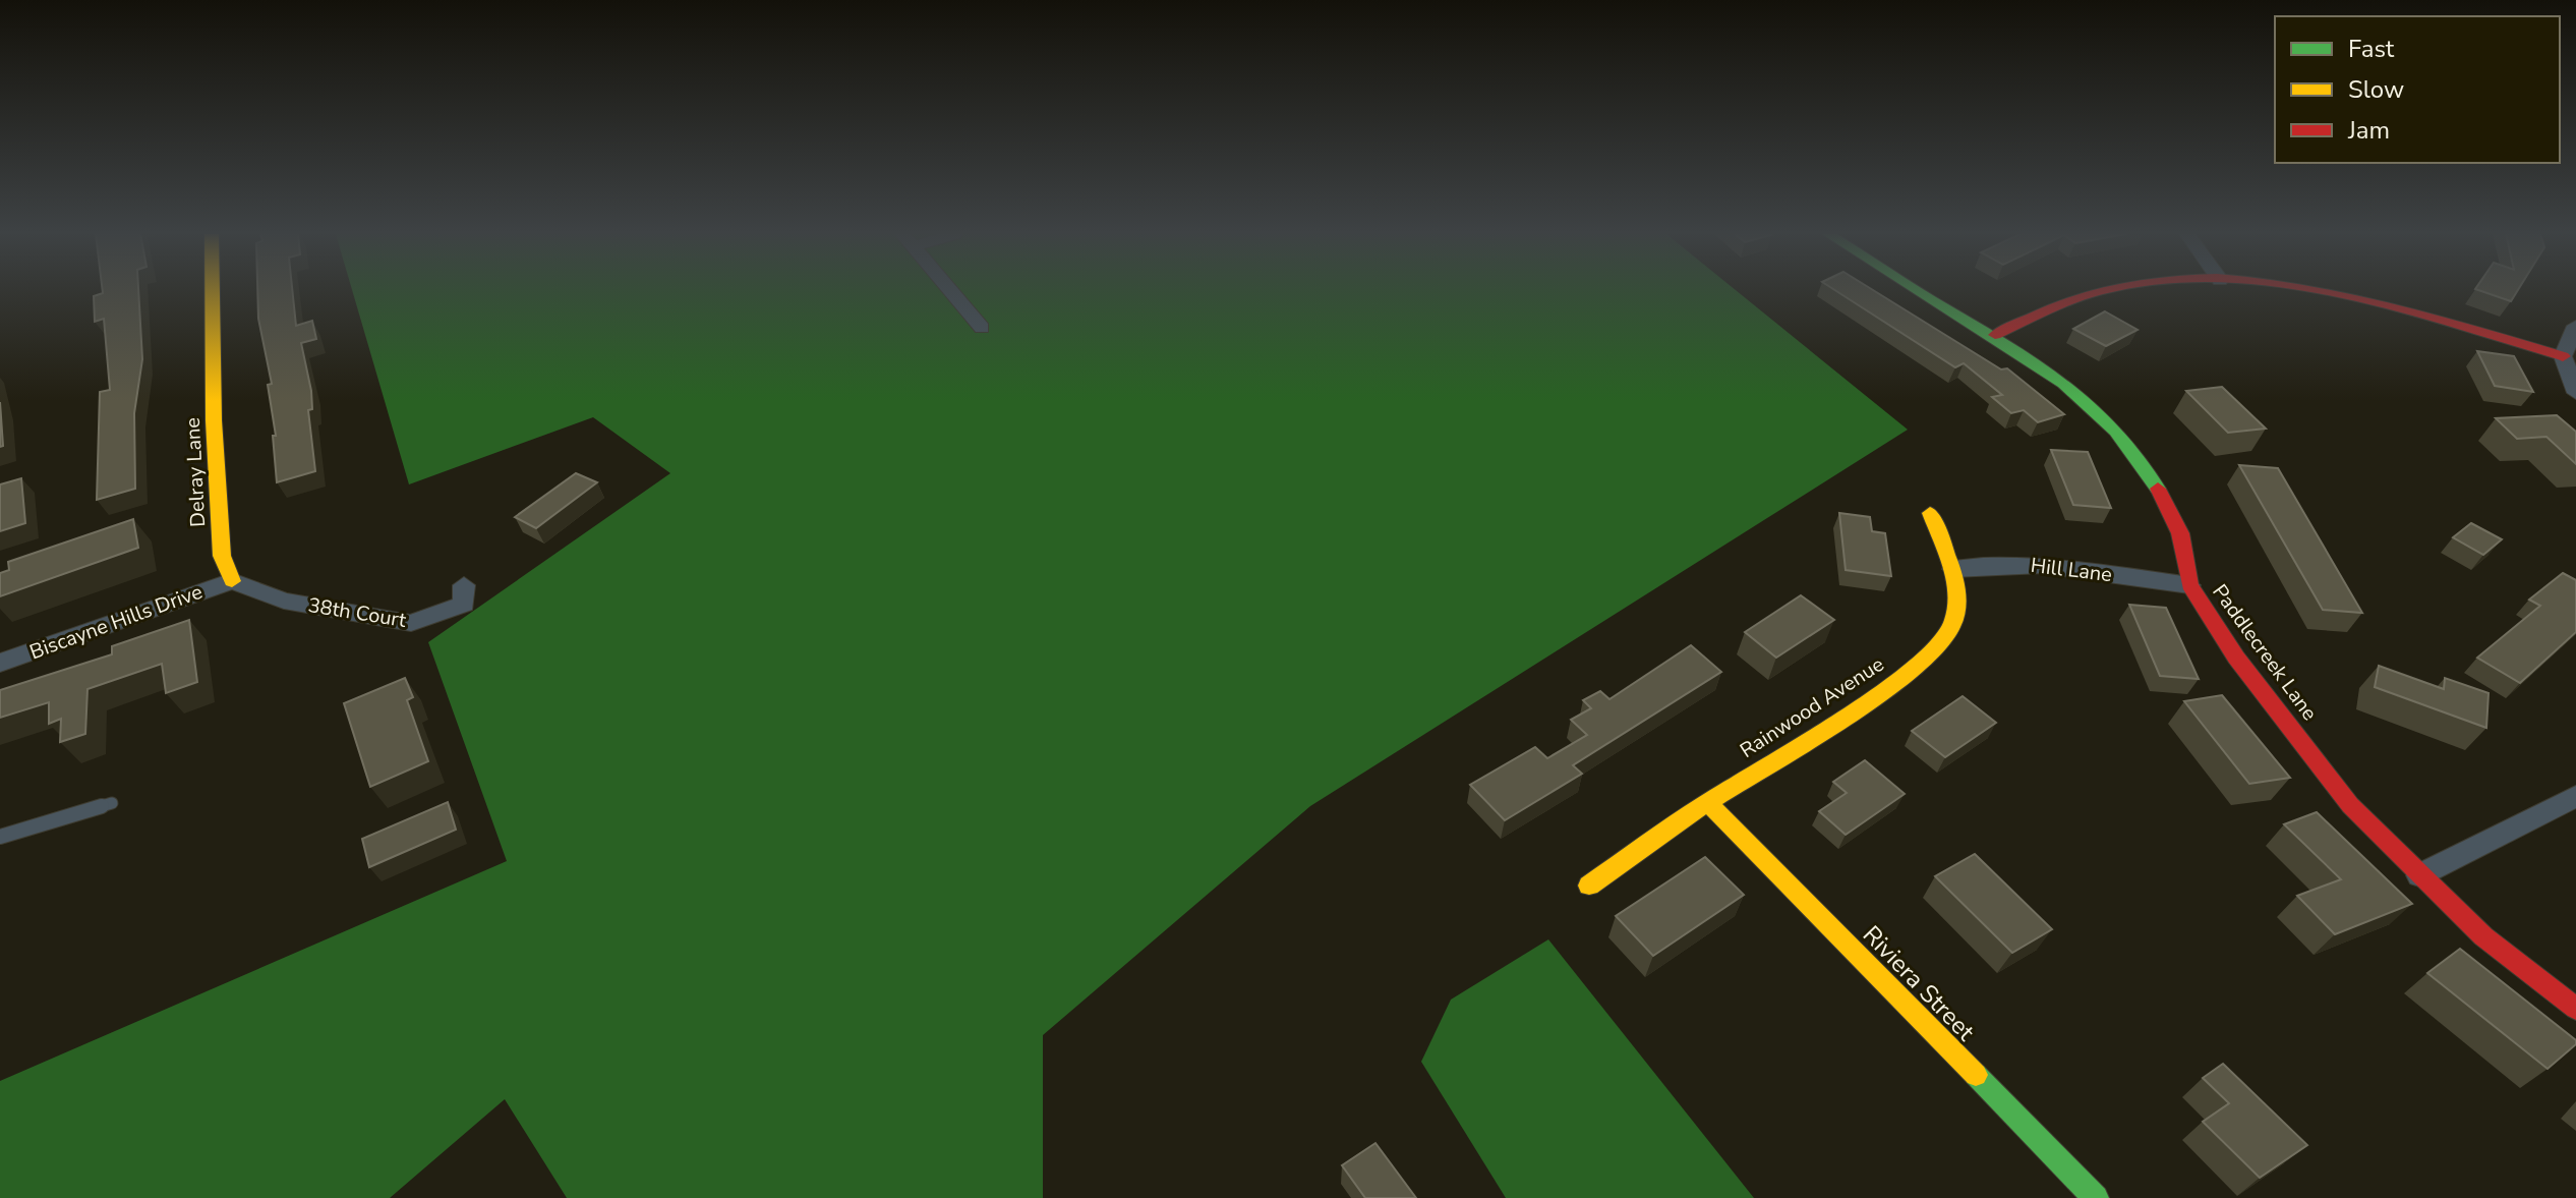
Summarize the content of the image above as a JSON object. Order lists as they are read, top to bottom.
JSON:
{
  "streets": {
    "street": [
      "Delray Lane",
      "Hill Lane",
      "38th Court",
      "Biscayne Hills Drive",
      "Paddlecreek Lane",
      "Rainwood Avenue",
      "Riviera Street"
    ]
  },
  "crossings": [
    ["Delray Lane", "38th Court"],
    ["Delray Lane", "Biscayne Hills Drive"],
    ["Hill Lane", "Paddlecreek Lane"],
    ["Hill Lane", "Rainwood Avenue"],
    ["38th Court", "Biscayne Hills Drive"],
    ["Rainwood Avenue", "Riviera Street"]
  ],
  "legend": ["Fast", "Slow", "Jam"]
}
